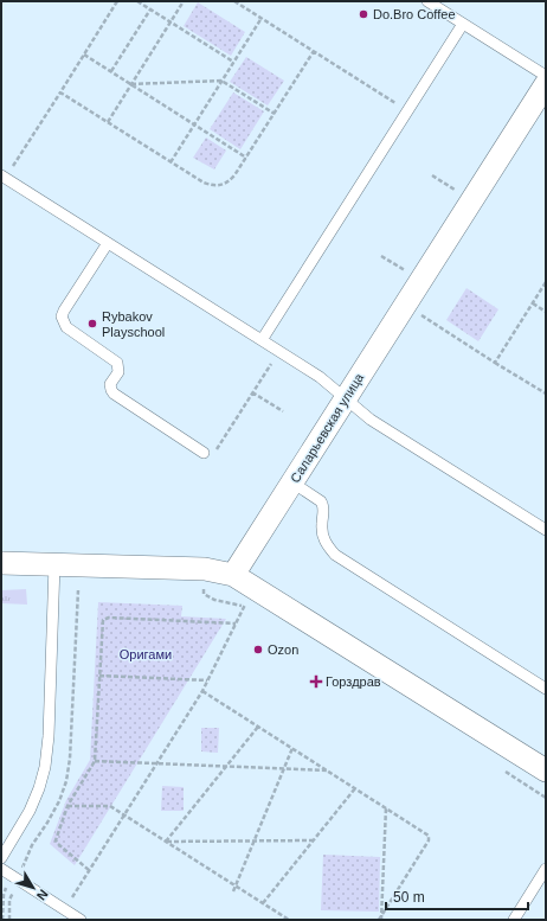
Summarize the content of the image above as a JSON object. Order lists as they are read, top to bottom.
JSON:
{
  "streets": {
    "street": ["Саларьевская улица"]
  },
  "parks": ["Оригами"],
  "places": {
    "other": ["Do.Bro Coffee", "Rybakov Playschool", "Ozon"],
    "health": ["Горздрав"]
  },
  "scale_bar": "50 m",
  "north": "bottom right"
}
